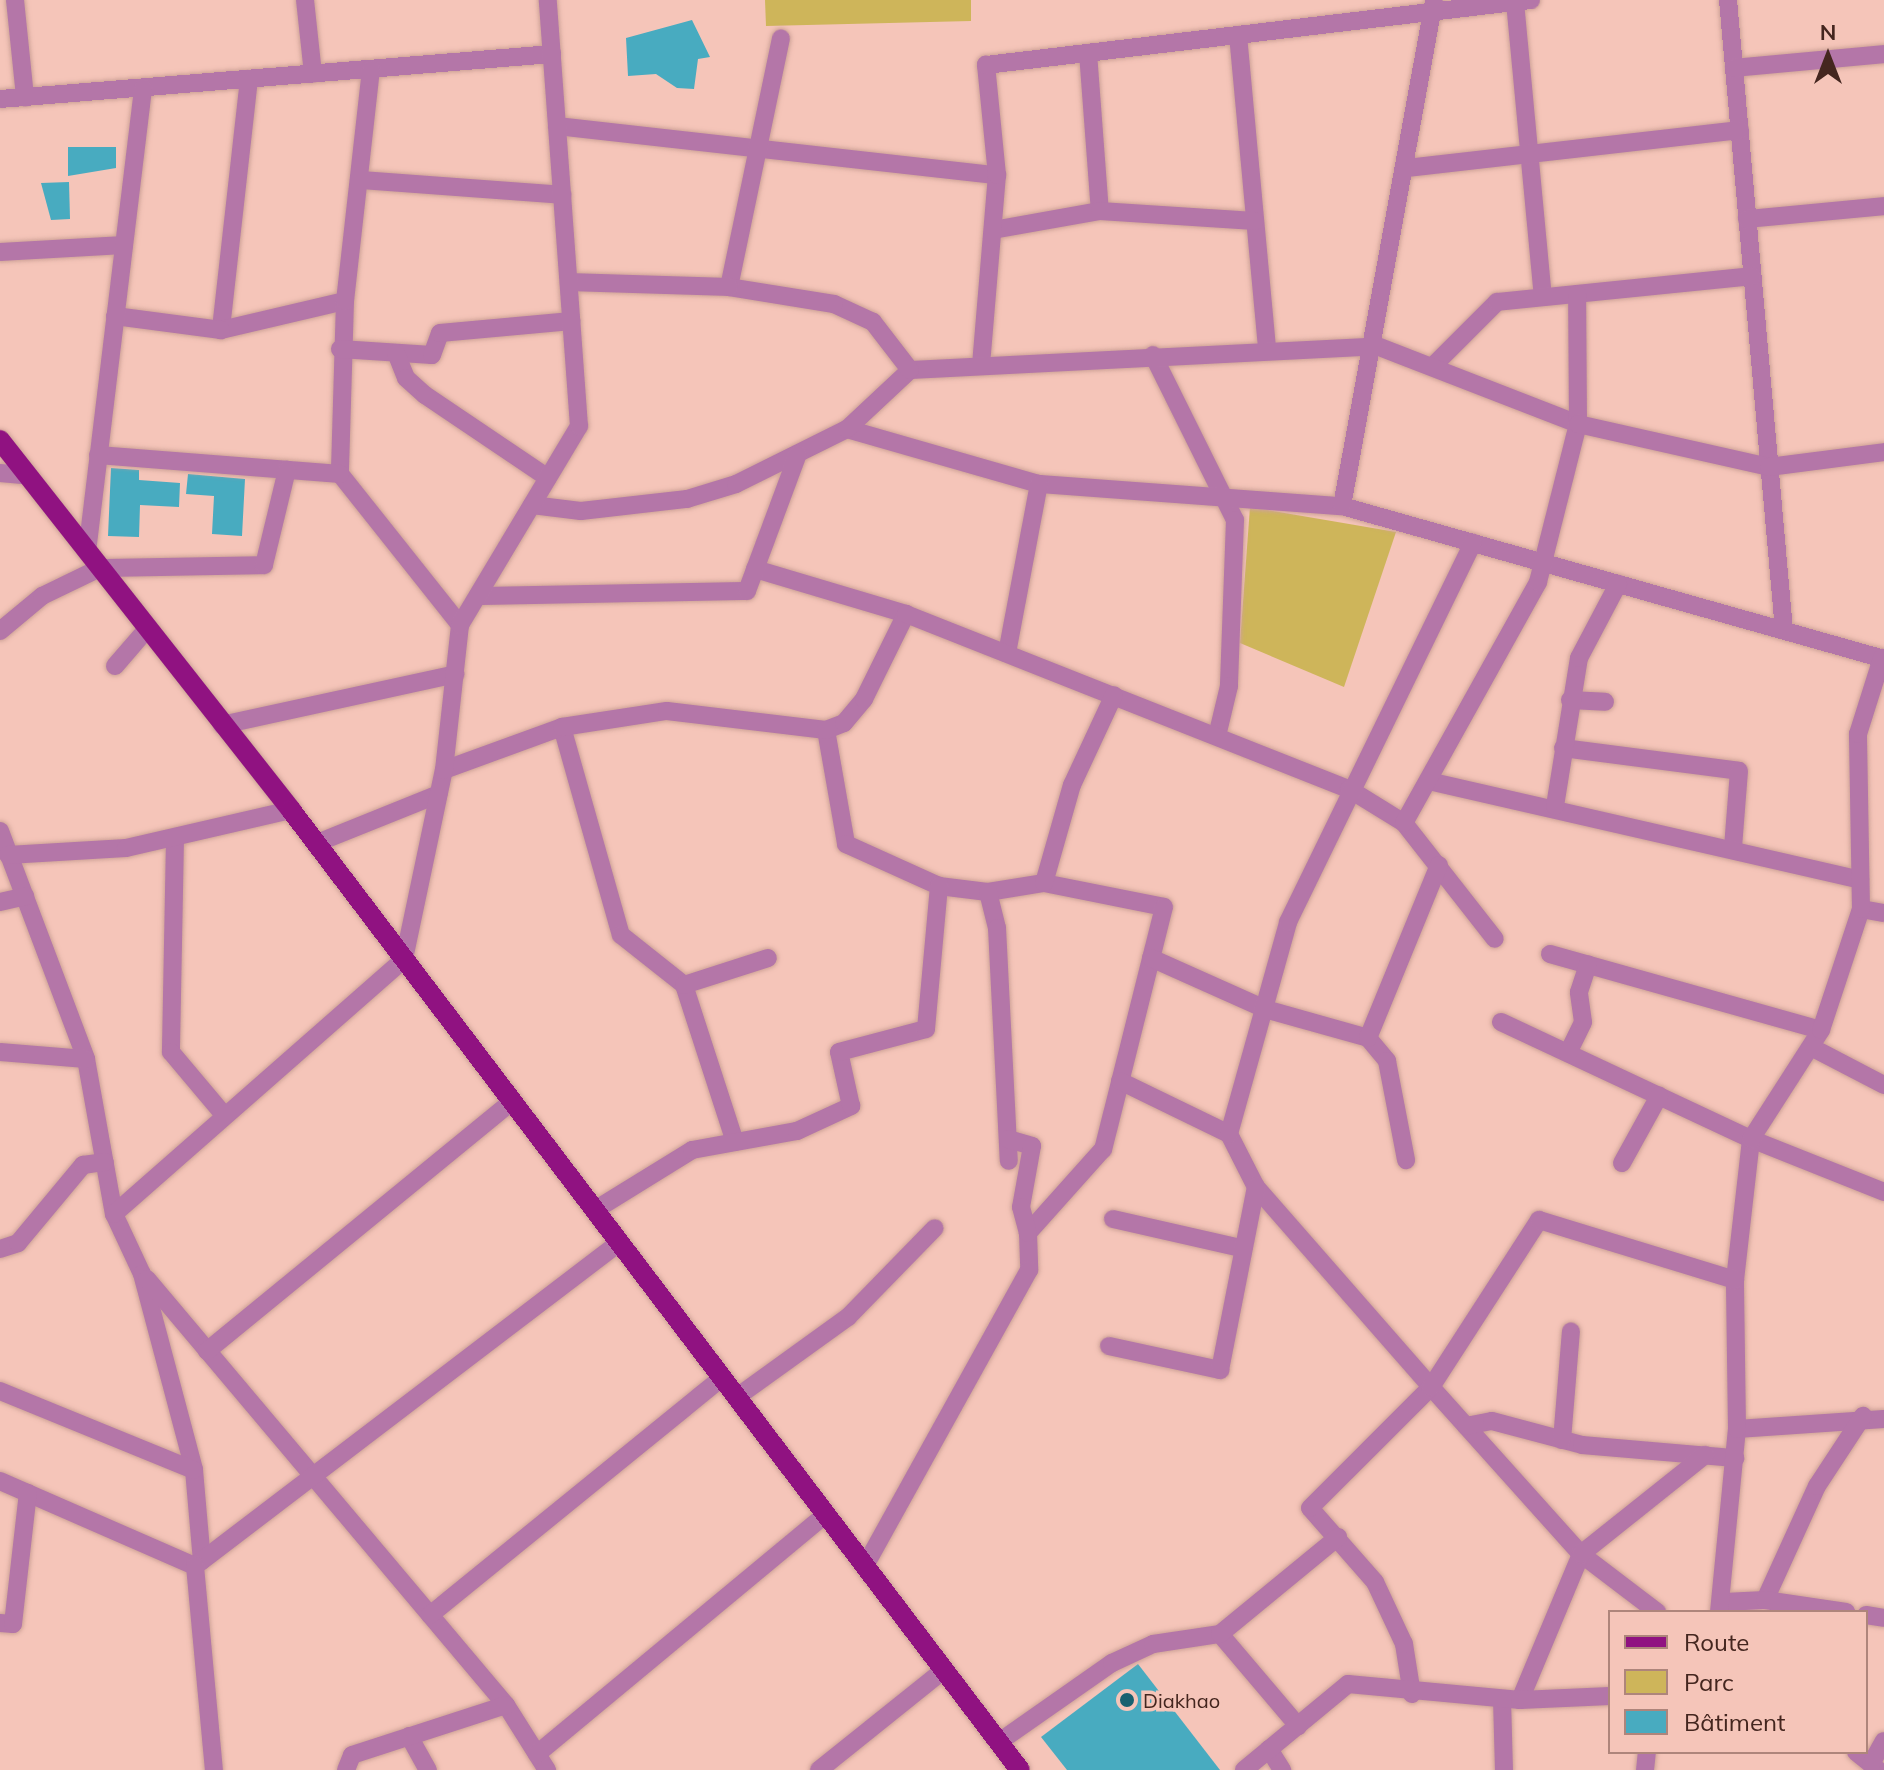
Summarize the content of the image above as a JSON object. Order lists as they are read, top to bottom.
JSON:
{
  "places": ["Diakhao"],
  "legend": ["Route", "Parc", "Bâtiment"],
  "north": "top"
}
